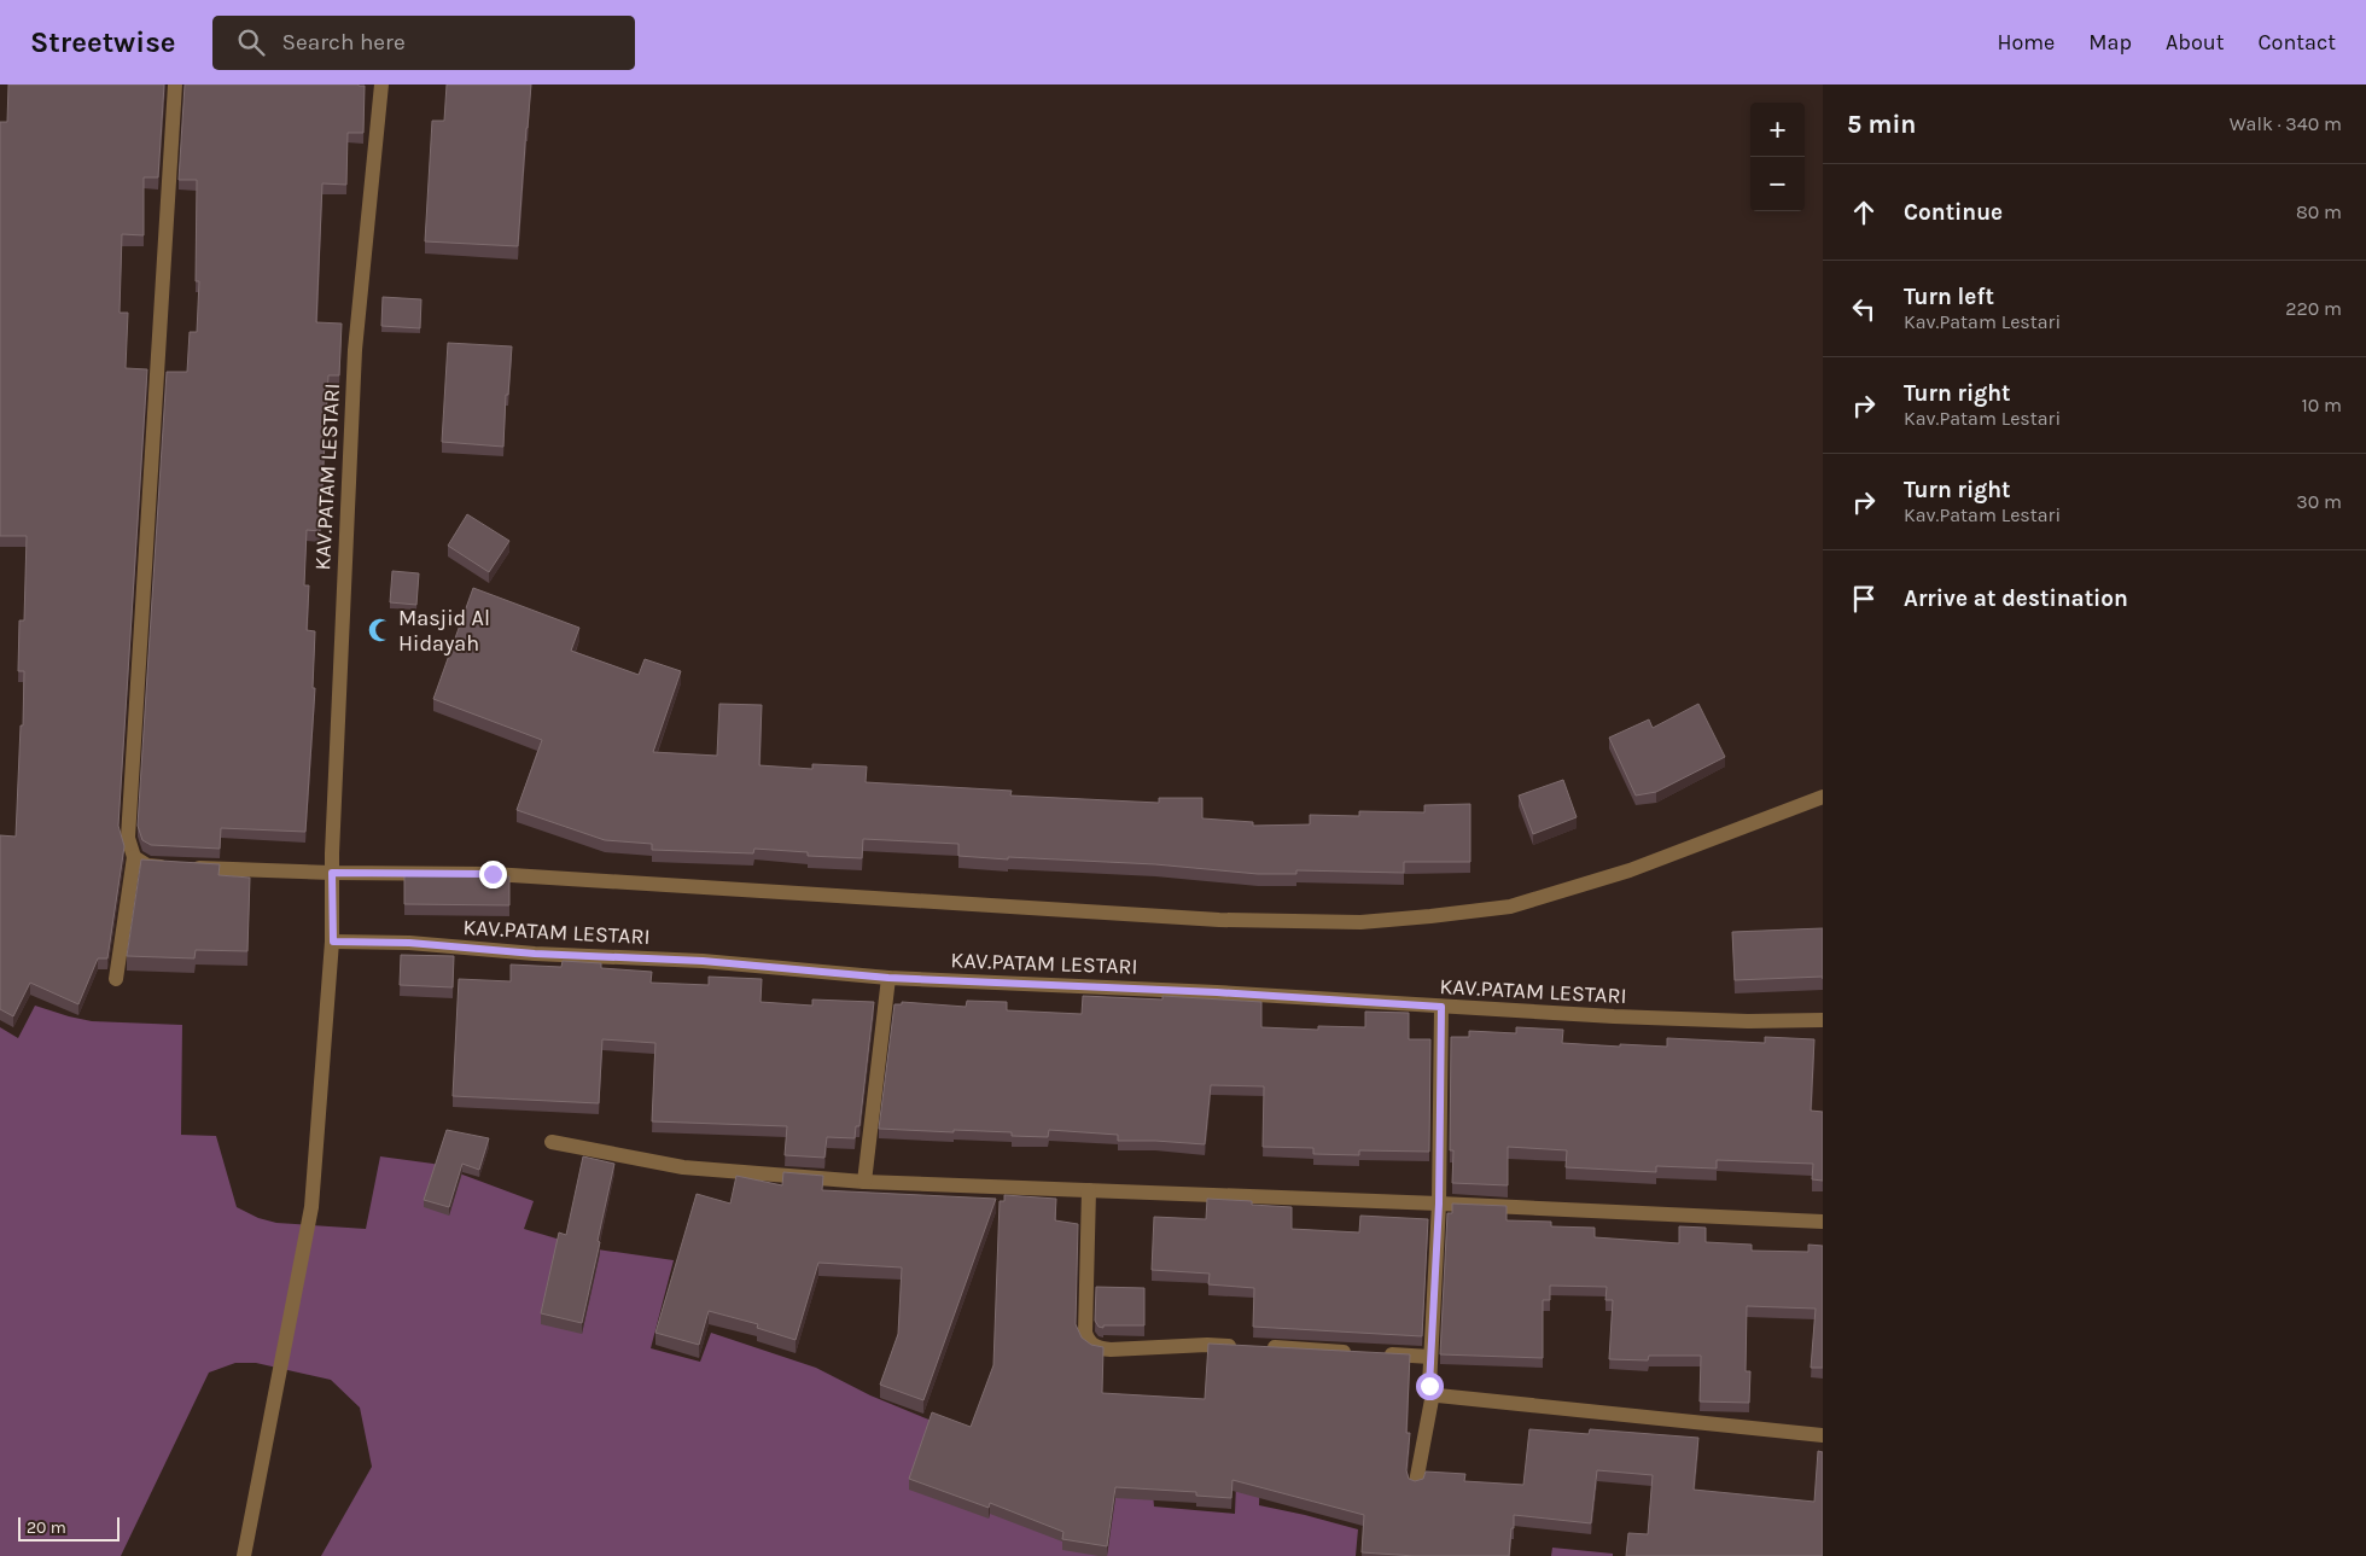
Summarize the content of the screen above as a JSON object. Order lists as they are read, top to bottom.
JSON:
{
  "streets": {
    "street": ["KAV.PATAM LESTARI"]
  },
  "places": {
    "mosque": ["Masjid Al Hidayah"]
  },
  "scale_bar": "20 m",
  "page": {
    "header": "Streetwise",
    "search": "Search here",
    "nav": [
      "Home",
      "Map",
      "About",
      "Contact"
    ],
    "heading": ["5 min", "Walk · 340 m"],
    "map_buttons": ["+", "−"],
    "list": [
      ["Continue", "80 m"],
      ["Turn left", "Kav.Patam Lestari", "220 m"],
      ["Turn right", "Kav.Patam Lestari", "10 m"],
      ["Turn right", "Kav.Patam Lestari", "30 m"],
      "Arrive at destination"
    ],
    "scale": "20 m"
  }
}
